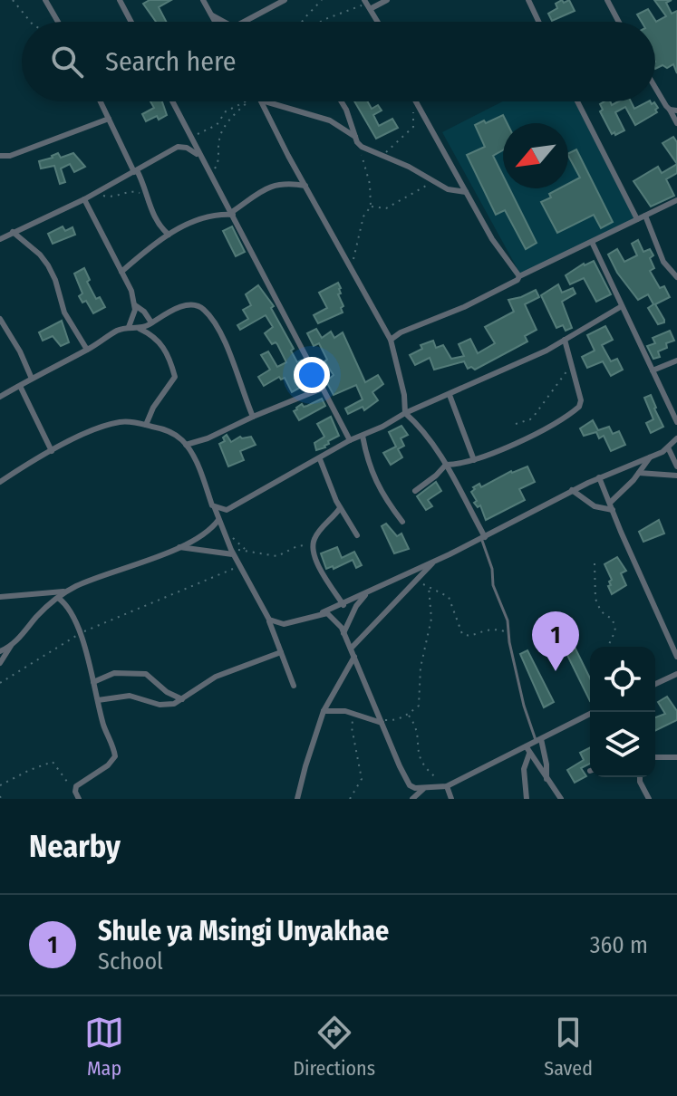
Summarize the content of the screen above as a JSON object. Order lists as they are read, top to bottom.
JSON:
{
  "north": "bottom left",
  "page": {
    "search": "Search here",
    "pins": "1",
    "heading": "Nearby",
    "list": [
      {
        "mark": "1",
        "name": "Shule ya Msingi Unyakhae",
        "note": "School",
        "value": "360 m"
      }
    ],
    "nav": ["Map", "Directions", "Saved"]
  }
}
